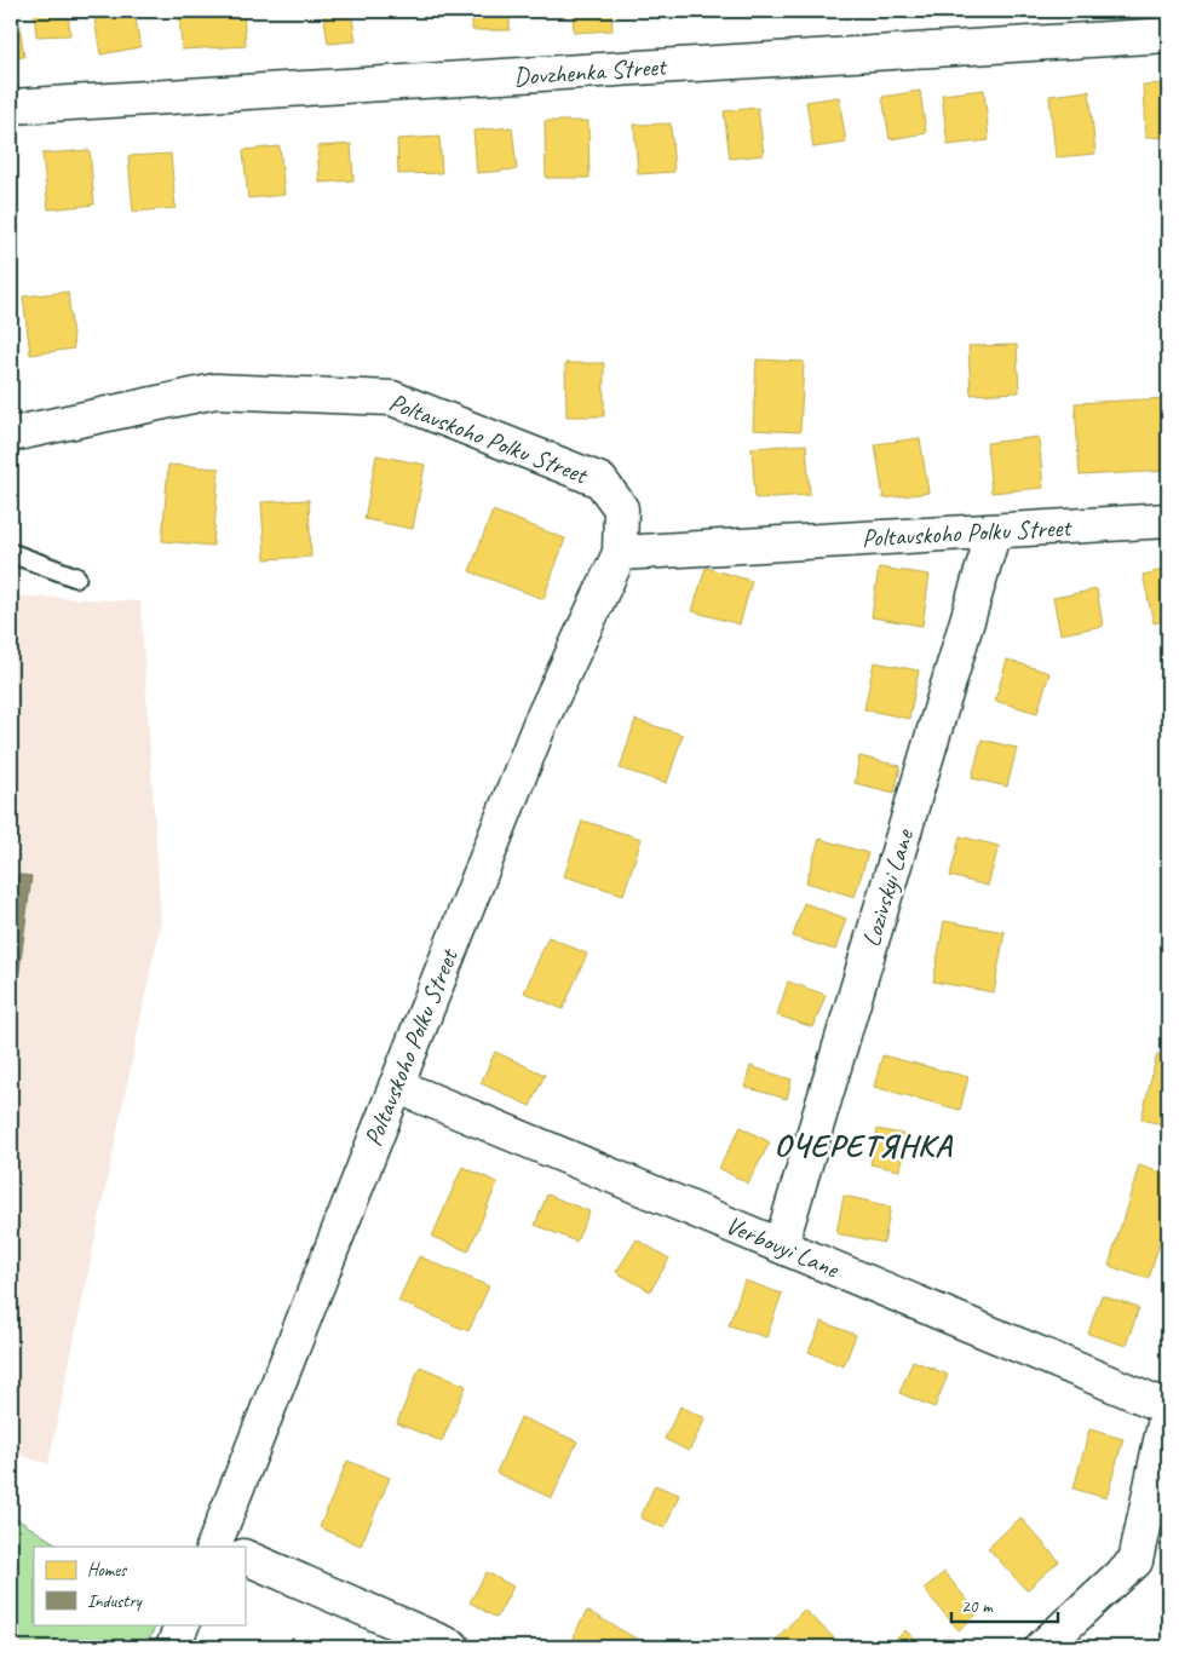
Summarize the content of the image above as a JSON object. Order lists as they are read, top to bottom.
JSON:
{
  "streets": {
    "street": [
      "Dovzhenka Street",
      "Poltavskoho Polku Street",
      "Lozivskyi Lane",
      "Verbovyi Lane"
    ]
  },
  "crossings": [
    ["Poltavskoho Polku Street", "Lozivskyi Lane"],
    ["Poltavskoho Polku Street", "Verbovyi Lane"],
    ["Lozivskyi Lane", "Verbovyi Lane"]
  ],
  "districts": ["ОЧЕРЕТЯНКА"],
  "legend": ["Homes", "Industry"],
  "scale_bar": "20 m"
}
